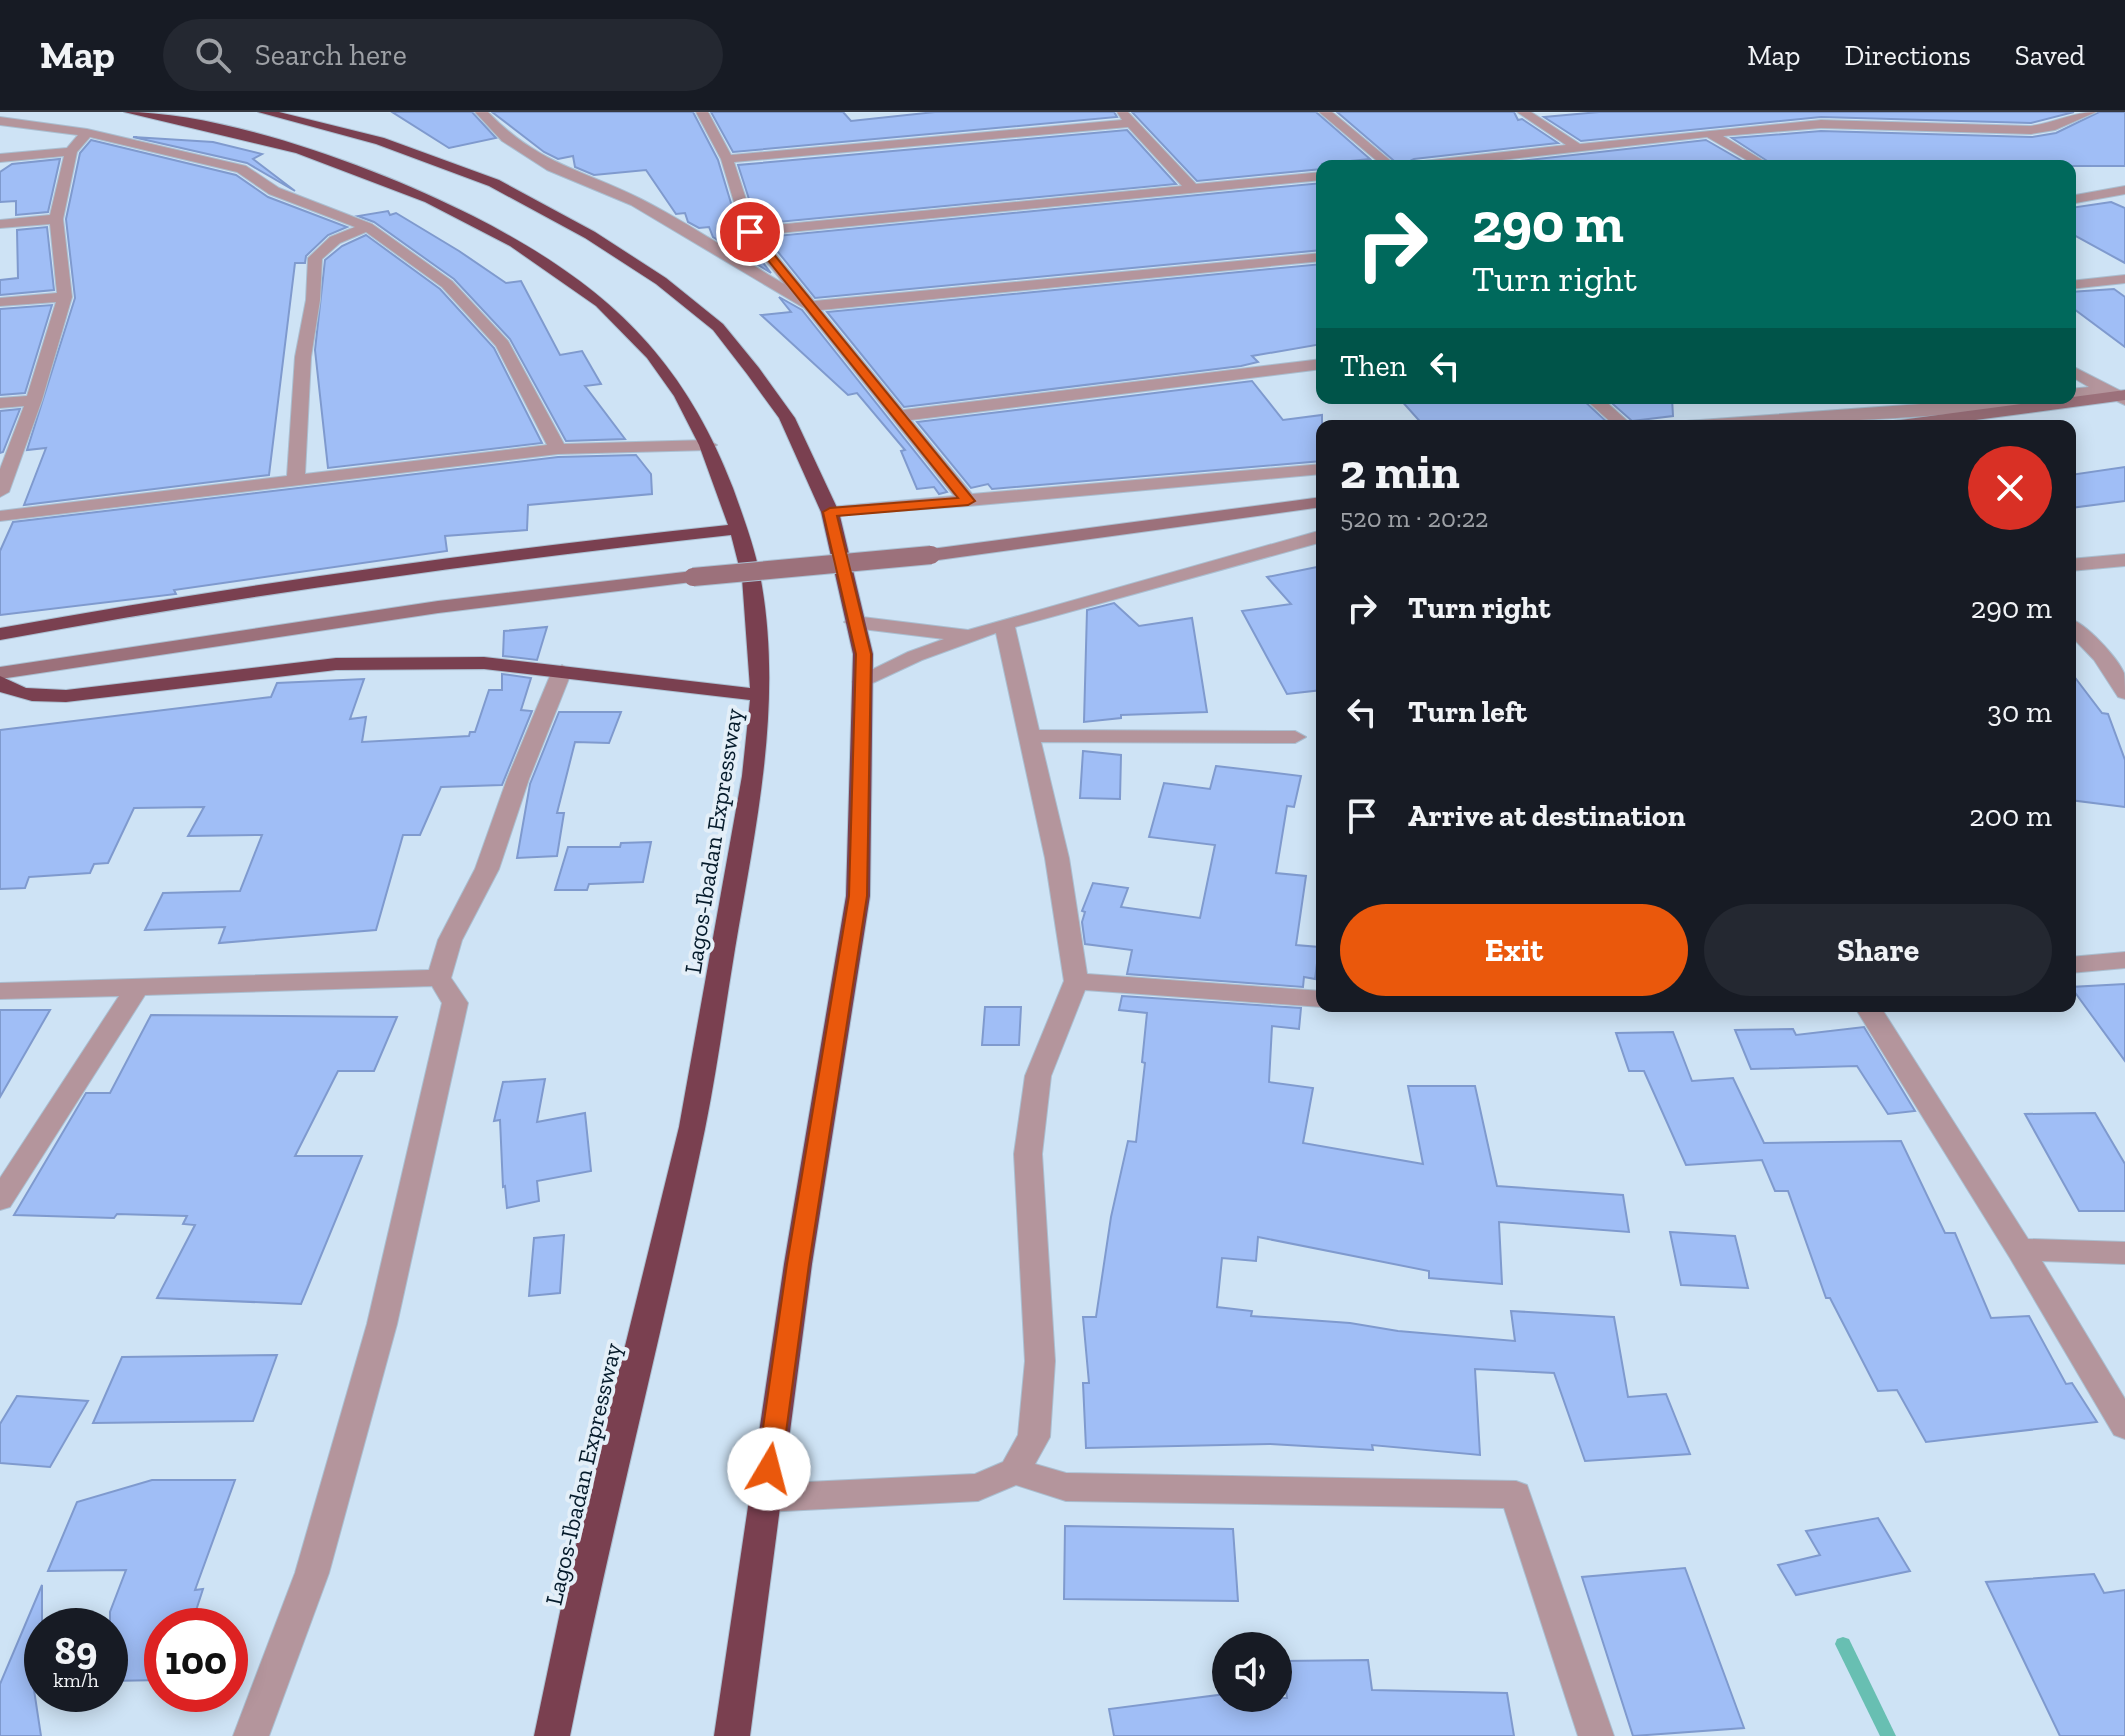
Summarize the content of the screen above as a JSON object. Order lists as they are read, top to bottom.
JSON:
{
  "streets": {
    "highway": ["Lagos-Ibadan Expressway"]
  },
  "page": {
    "header": "Map",
    "search": "Search here",
    "nav": ["Map", "Directions", "Saved"],
    "turn": ["290 m", "Turn right"],
    "then": "Then",
    "heading": ["2 min", "520 m · 20:22"],
    "list": [
      {
        "name": "Turn right",
        "value": "290 m"
      },
      {
        "name": "Turn left",
        "value": "30 m"
      },
      {
        "name": "Arrive at destination",
        "value": "200 m"
      }
    ],
    "buttons": ["Exit", "Share"],
    "speed": "89 km/h",
    "limit": "100"
  }
}
